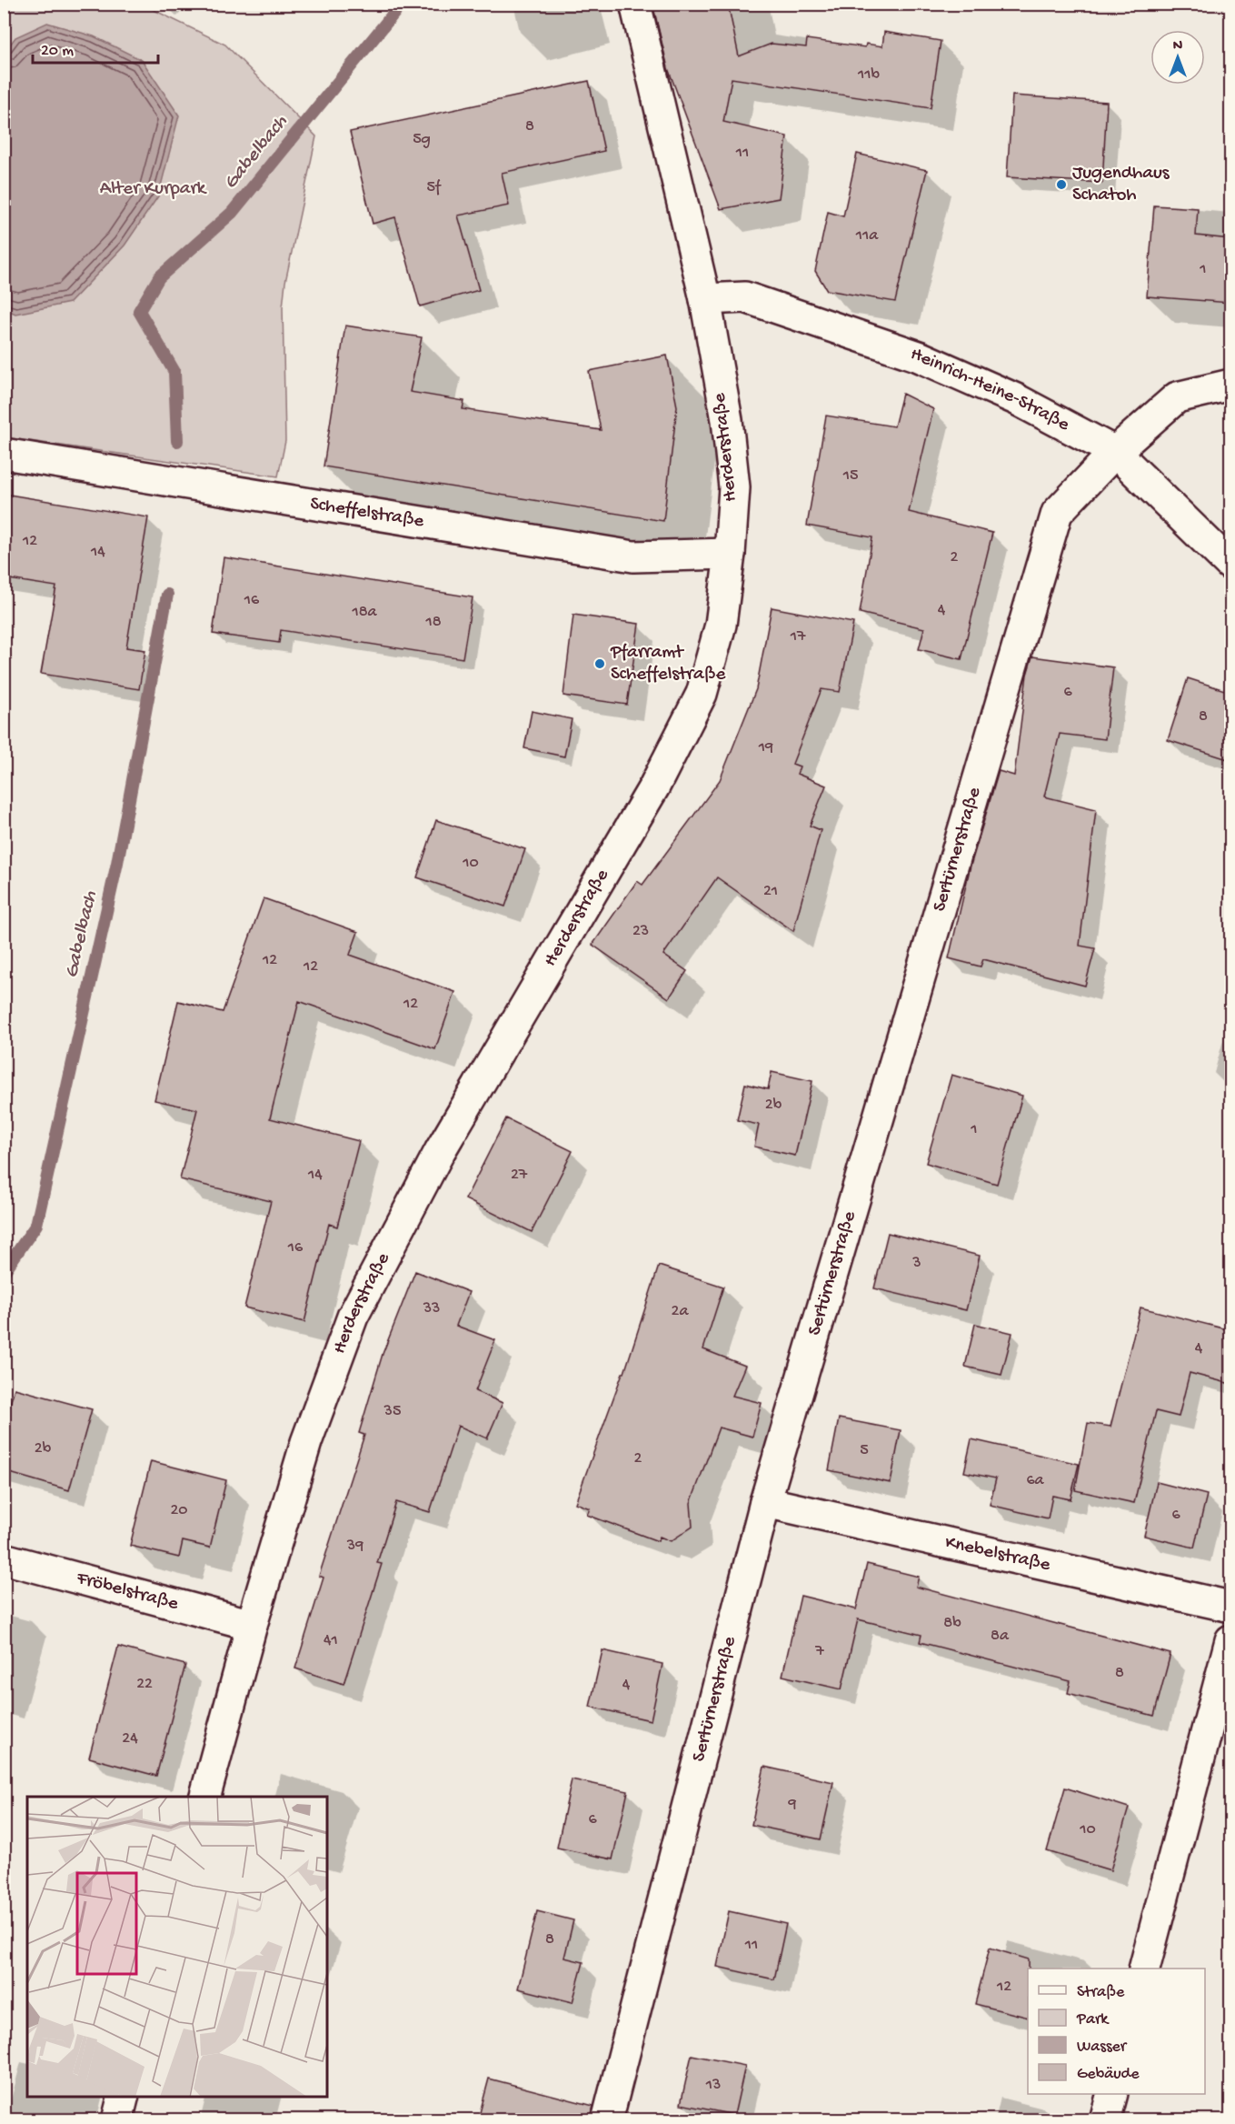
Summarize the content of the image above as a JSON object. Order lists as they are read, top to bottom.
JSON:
{
  "streets": {
    "street": [
      "Heinrich-Heine-Straße",
      "Herderstraße",
      "Scheffelstraße",
      "Sertürnerstraße",
      "Knebelstraße",
      "Fröbelstraße"
    ]
  },
  "crossings": [
    ["Heinrich-Heine-Straße", "Herderstraße"],
    ["Heinrich-Heine-Straße", "Sertürnerstraße"],
    ["Herderstraße", "Scheffelstraße"],
    ["Herderstraße", "Fröbelstraße"],
    ["Sertürnerstraße", "Knebelstraße"]
  ],
  "water": ["Gabelbach"],
  "parks": ["Alter Kurpark"],
  "places": ["Jugendhaus Schatoh", "Pfarramt Scheffelstraße"],
  "house_numbers": [
    "11b",
    "8",
    "5g",
    "11",
    "5f",
    "11a",
    "1",
    "15",
    "12",
    "14",
    "2",
    "16",
    "4",
    "18a",
    "18",
    "17",
    "6",
    "8",
    "19",
    "10",
    "21",
    "23",
    "12",
    "12",
    "12",
    "2b",
    "1",
    "14",
    "27",
    "16",
    "3",
    "33",
    "2a",
    "4",
    "35",
    "2b",
    "5",
    "2",
    "6a",
    "20",
    "6",
    "39",
    "8b",
    "8a",
    "41",
    "7",
    "8",
    "22",
    "4",
    "24",
    "9",
    "6",
    "10",
    "8",
    "11",
    "12",
    "13"
  ],
  "legend": [
    "Straße",
    "Park",
    "Wasser",
    "Gebäude"
  ],
  "scale_bar": "20 m",
  "north": "top"
}
